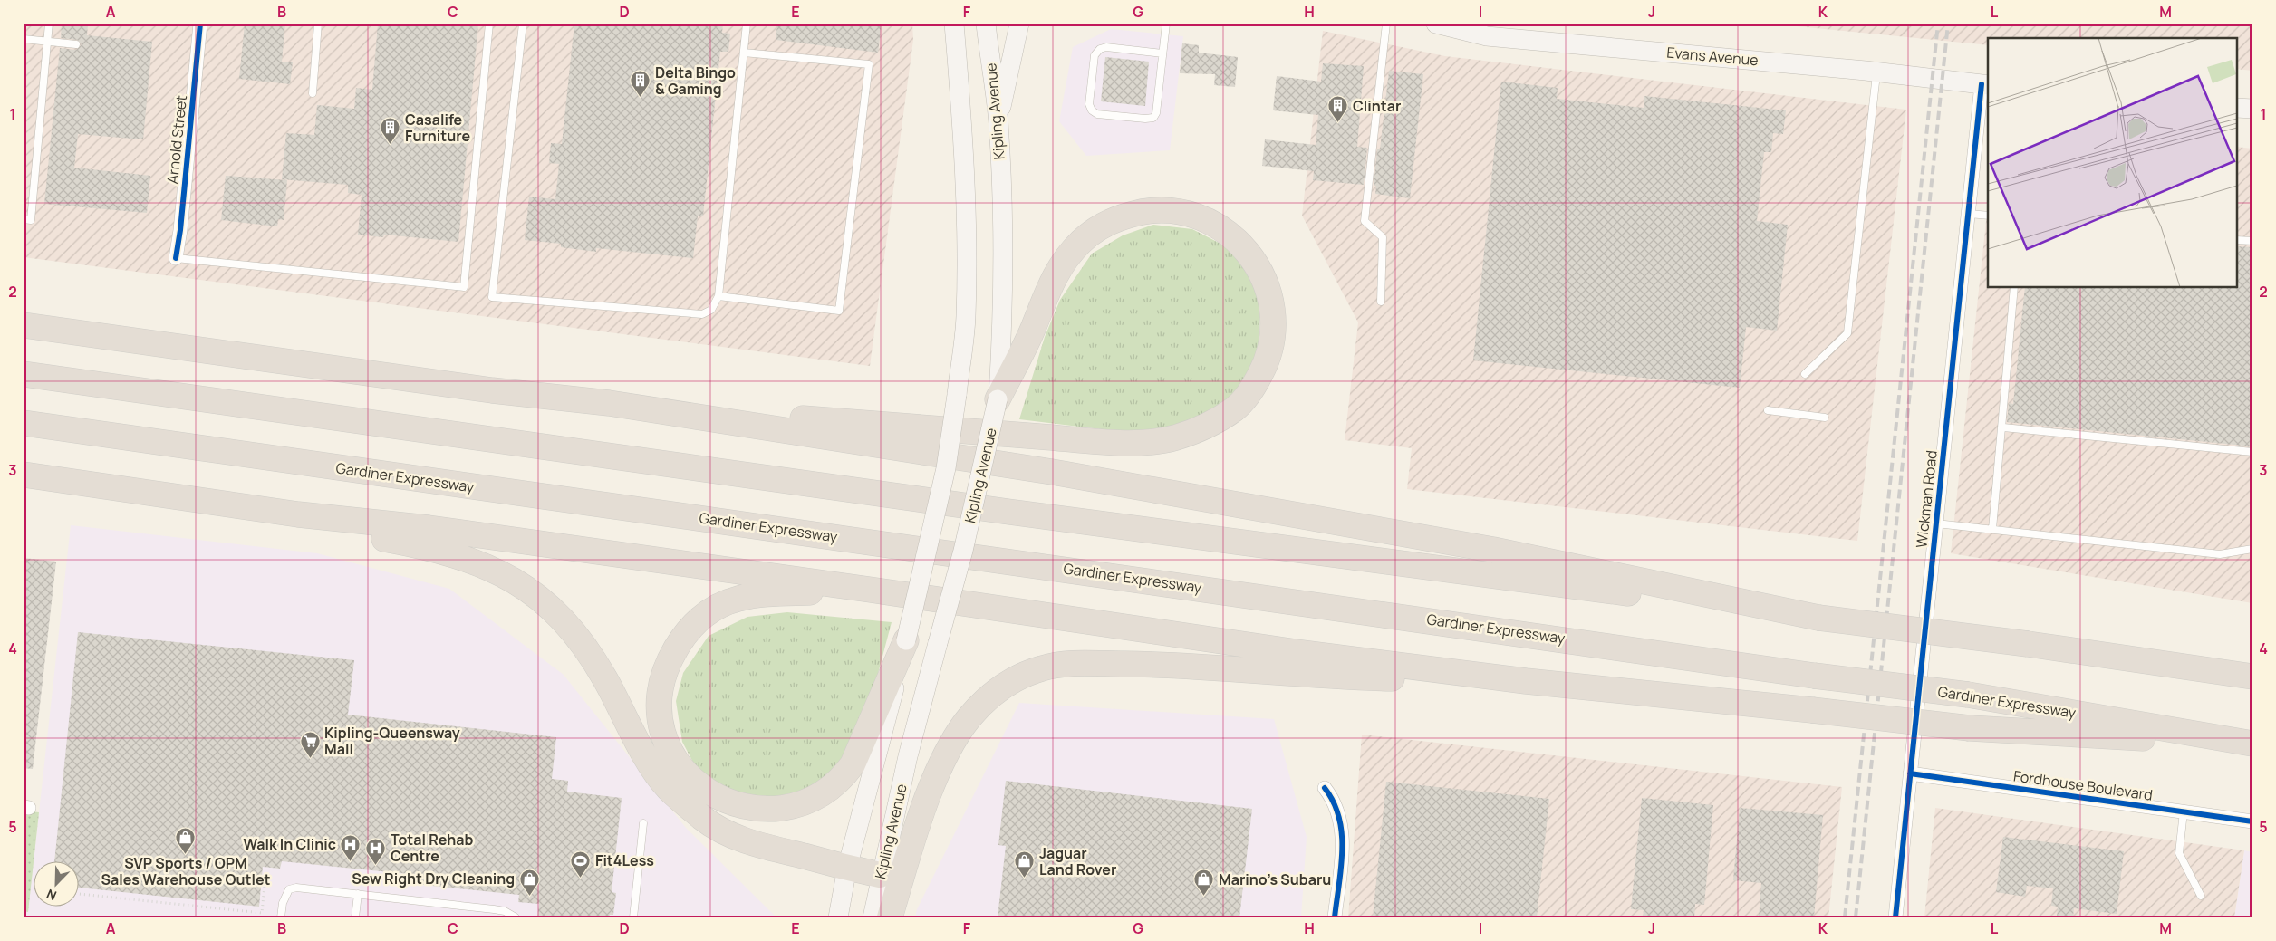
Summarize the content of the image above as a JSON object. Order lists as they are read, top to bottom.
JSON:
{
  "streets": {
    "highway": ["Gardiner Expressway"],
    "main road": ["Evans Avenue", "Kipling Avenue"],
    "street": ["Arnold Street", "Wickman Road", "Fordhouse Boulevard"]
  },
  "crossings": [
    ["Evans Avenue", "Wickman Road"],
    ["Wickman Road", "Fordhouse Boulevard"]
  ],
  "places": {
    "building": ["Delta Bingo & Gaming", "Clintar", "Casalife Furniture"],
    "supermarket": ["Kipling-Queensway Mall"],
    "shop": [
      "SVP Sports / OPM Sales Warehouse Outlet",
      "Jaguar Land Rover",
      "Sew Right Dry Cleaning",
      "Marino’s Subaru"
    ],
    "hospital": ["Walk In Clinic", "Total Rehab Centre"],
    "sports": ["Fit4Less"]
  },
  "north": "bottom left",
  "grid": {
    "columns": [
      "A",
      "B",
      "C",
      "D",
      "E",
      "F",
      "G",
      "H",
      "I",
      "J",
      "K",
      "L",
      "M"
    ],
    "rows": [
      "1",
      "2",
      "3",
      "4",
      "5"
    ]
  }
}
